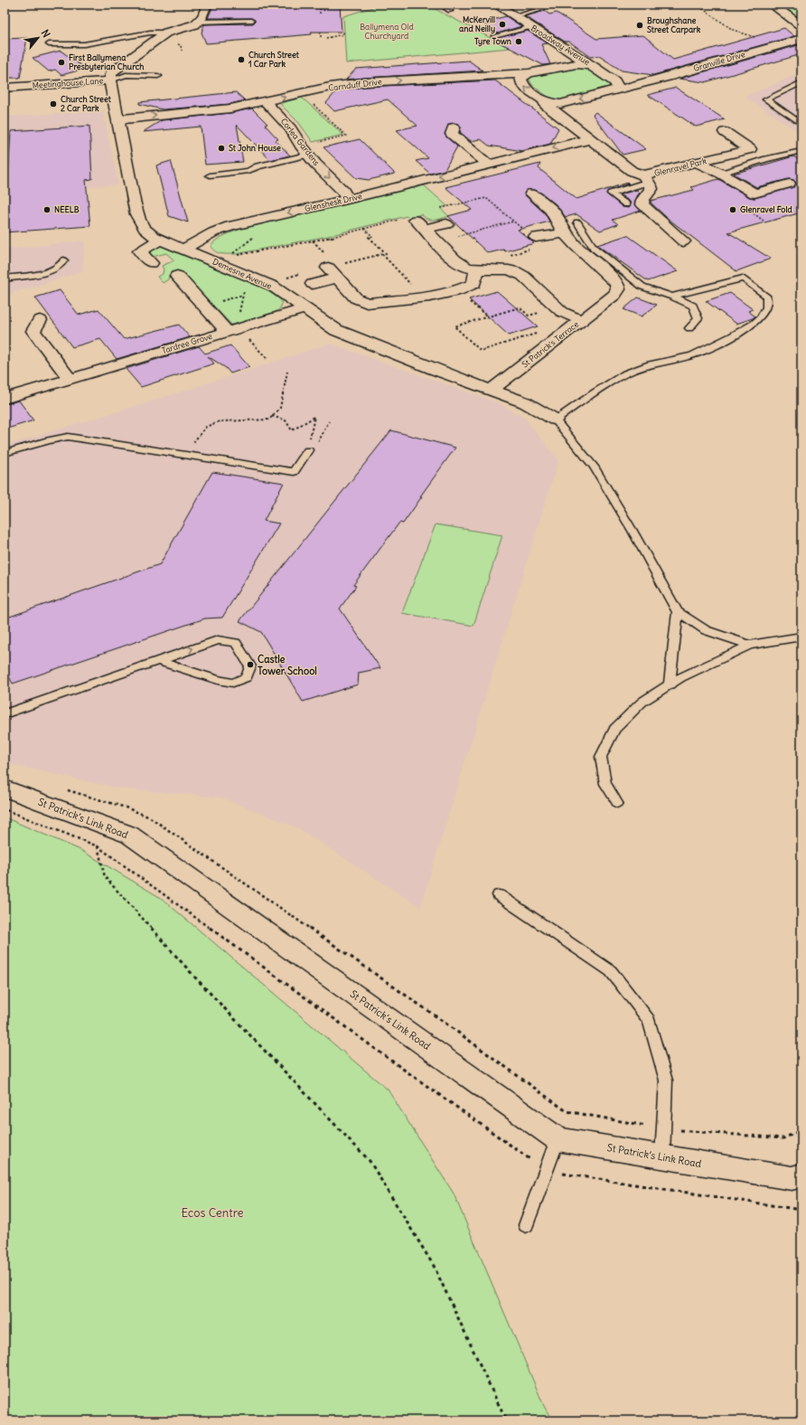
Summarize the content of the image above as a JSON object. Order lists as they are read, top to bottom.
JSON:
{
  "streets": {
    "street": [
      "Broadway Avenue",
      "Granville Drive",
      "Meetinghouse Lane",
      "Carnduff Drive",
      "Corlea Gardens",
      "Glenravel Park",
      "Glenshesk Drive",
      "Demesne Avenue",
      "Tardree Grove",
      "St Patrick's Terrace",
      "St Patrick’s Link Road"
    ]
  },
  "crossings": [
    ["Broadway Avenue", "Granville Drive"],
    ["Broadway Avenue", "Carnduff Drive"],
    ["Granville Drive", "Glenravel Park"],
    ["Meetinghouse Lane", "Demesne Avenue"],
    ["Carnduff Drive", "Corlea Gardens"],
    ["Carnduff Drive", "Glenravel Park"],
    ["Carnduff Drive", "Demesne Avenue"],
    ["Corlea Gardens", "Glenshesk Drive"],
    ["Glenravel Park", "Glenshesk Drive"],
    ["Glenshesk Drive", "Demesne Avenue"],
    ["Demesne Avenue", "Tardree Grove"],
    ["Demesne Avenue", "St Patrick's Terrace"]
  ],
  "one_way": ["Carnduff Drive", "Glenshesk Drive"],
  "parks": ["Ballymena Old Churchyard", "Ecos Centre"],
  "places": [
    "McKervill and Neilly",
    "Broughshane Street Carpark",
    "Tyre Town",
    "Church Street 1 Car Park",
    "First Ballymena Presbyterian Church",
    "Church Street 2 Car Park",
    "St John House",
    "NEELB",
    "Glenravel Fold",
    "Castle Tower School"
  ],
  "north": "top right"
}
